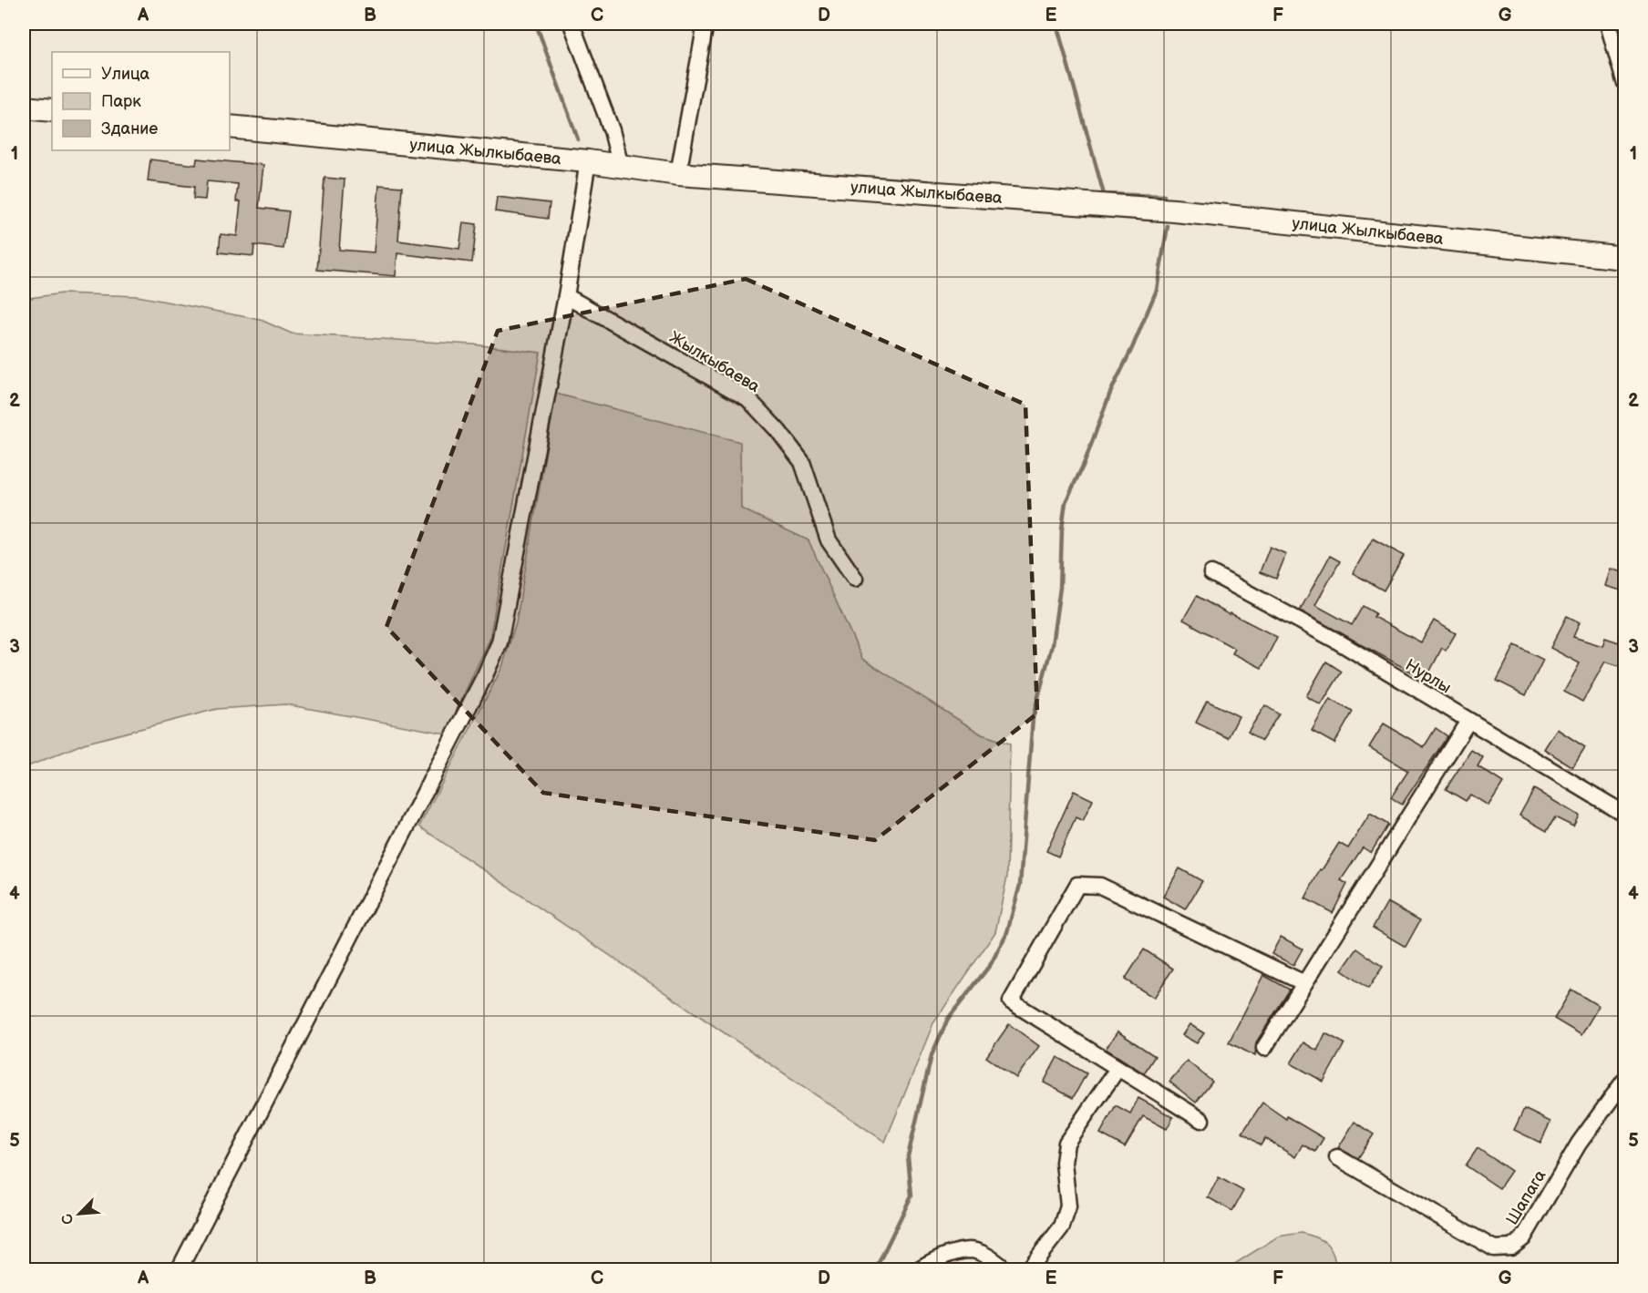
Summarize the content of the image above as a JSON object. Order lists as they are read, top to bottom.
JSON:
{
  "streets": {
    "main road": ["улица Жылкыбаева"],
    "street": ["Жылкыбаева", "Нурлы", "Шапага"]
  },
  "legend": ["Улица", "Парк", "Здание"],
  "north": "bottom left",
  "grid": {
    "columns": [
      "A",
      "B",
      "C",
      "D",
      "E",
      "F",
      "G"
    ],
    "rows": [
      "1",
      "2",
      "3",
      "4",
      "5"
    ]
  }
}
